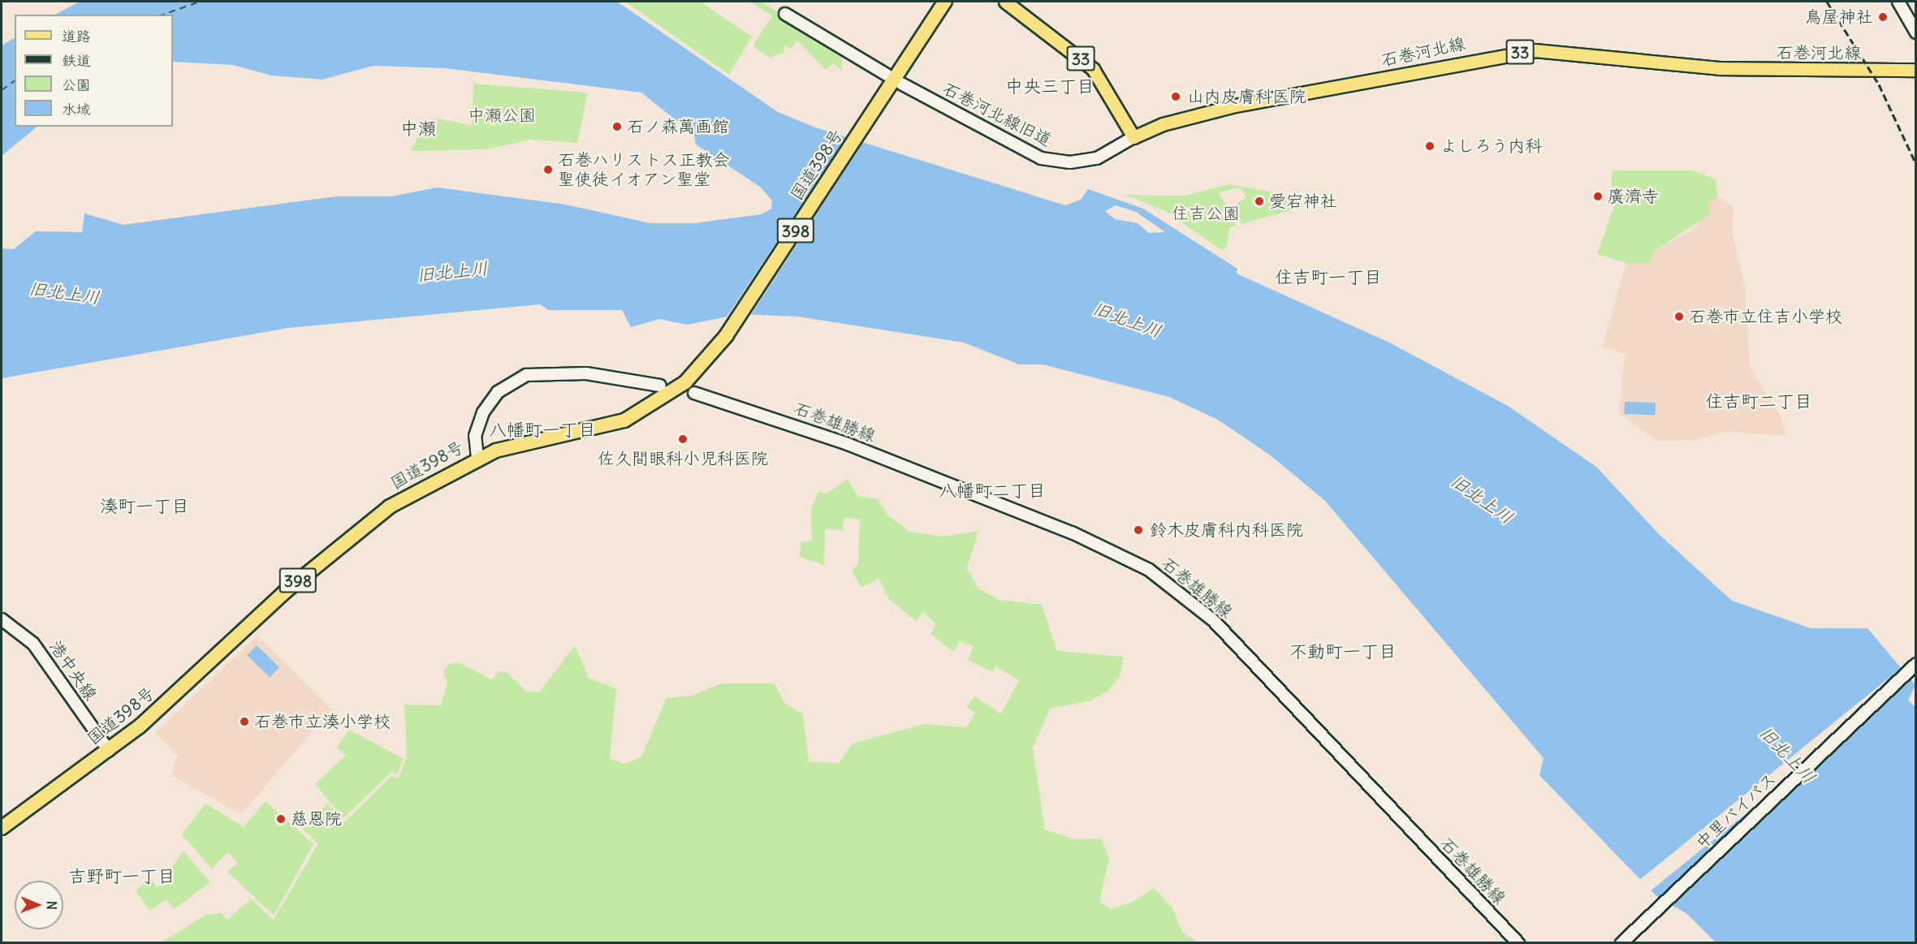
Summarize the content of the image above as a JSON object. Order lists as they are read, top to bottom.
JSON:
{
  "streets": {
    "highway": ["国道398号", "398"],
    "main road": [
      "石巻河北線",
      "33",
      "石巻河北線旧道",
      "石巻雄勝線",
      "港中央線",
      "中里バイパス"
    ]
  },
  "crossings": [
    ["石巻河北線", "33"],
    ["石巻河北線", "石巻河北線旧道"],
    ["33", "石巻河北線旧道"],
    ["国道398号", "港中央線"]
  ],
  "districts": [
    "中央三丁目",
    "中瀬",
    "住吉町一丁目",
    "住吉町二丁目",
    "八幡町一丁目",
    "八幡町二丁目",
    "湊町一丁目",
    "不動町一丁目",
    "吉野町一丁目"
  ],
  "water": ["旧北上川"],
  "parks": ["中瀬公園", "住吉公園"],
  "places": [
    "鳥屋神社",
    "山内皮膚科医院",
    "石ノ森萬画館",
    "よしろう内科",
    "石巻ハリストス正教会 聖使徒イオアン聖堂",
    "廣濟寺",
    "愛宕神社",
    "石巻市立住吉小学校",
    "佐久間眼科小児科医院",
    "鈴木皮膚科内科医院",
    "石巻市立湊小学校",
    "慈恩院"
  ],
  "legend": [
    "道路",
    "鉄道",
    "公園",
    "水域"
  ],
  "north": "right"
}
